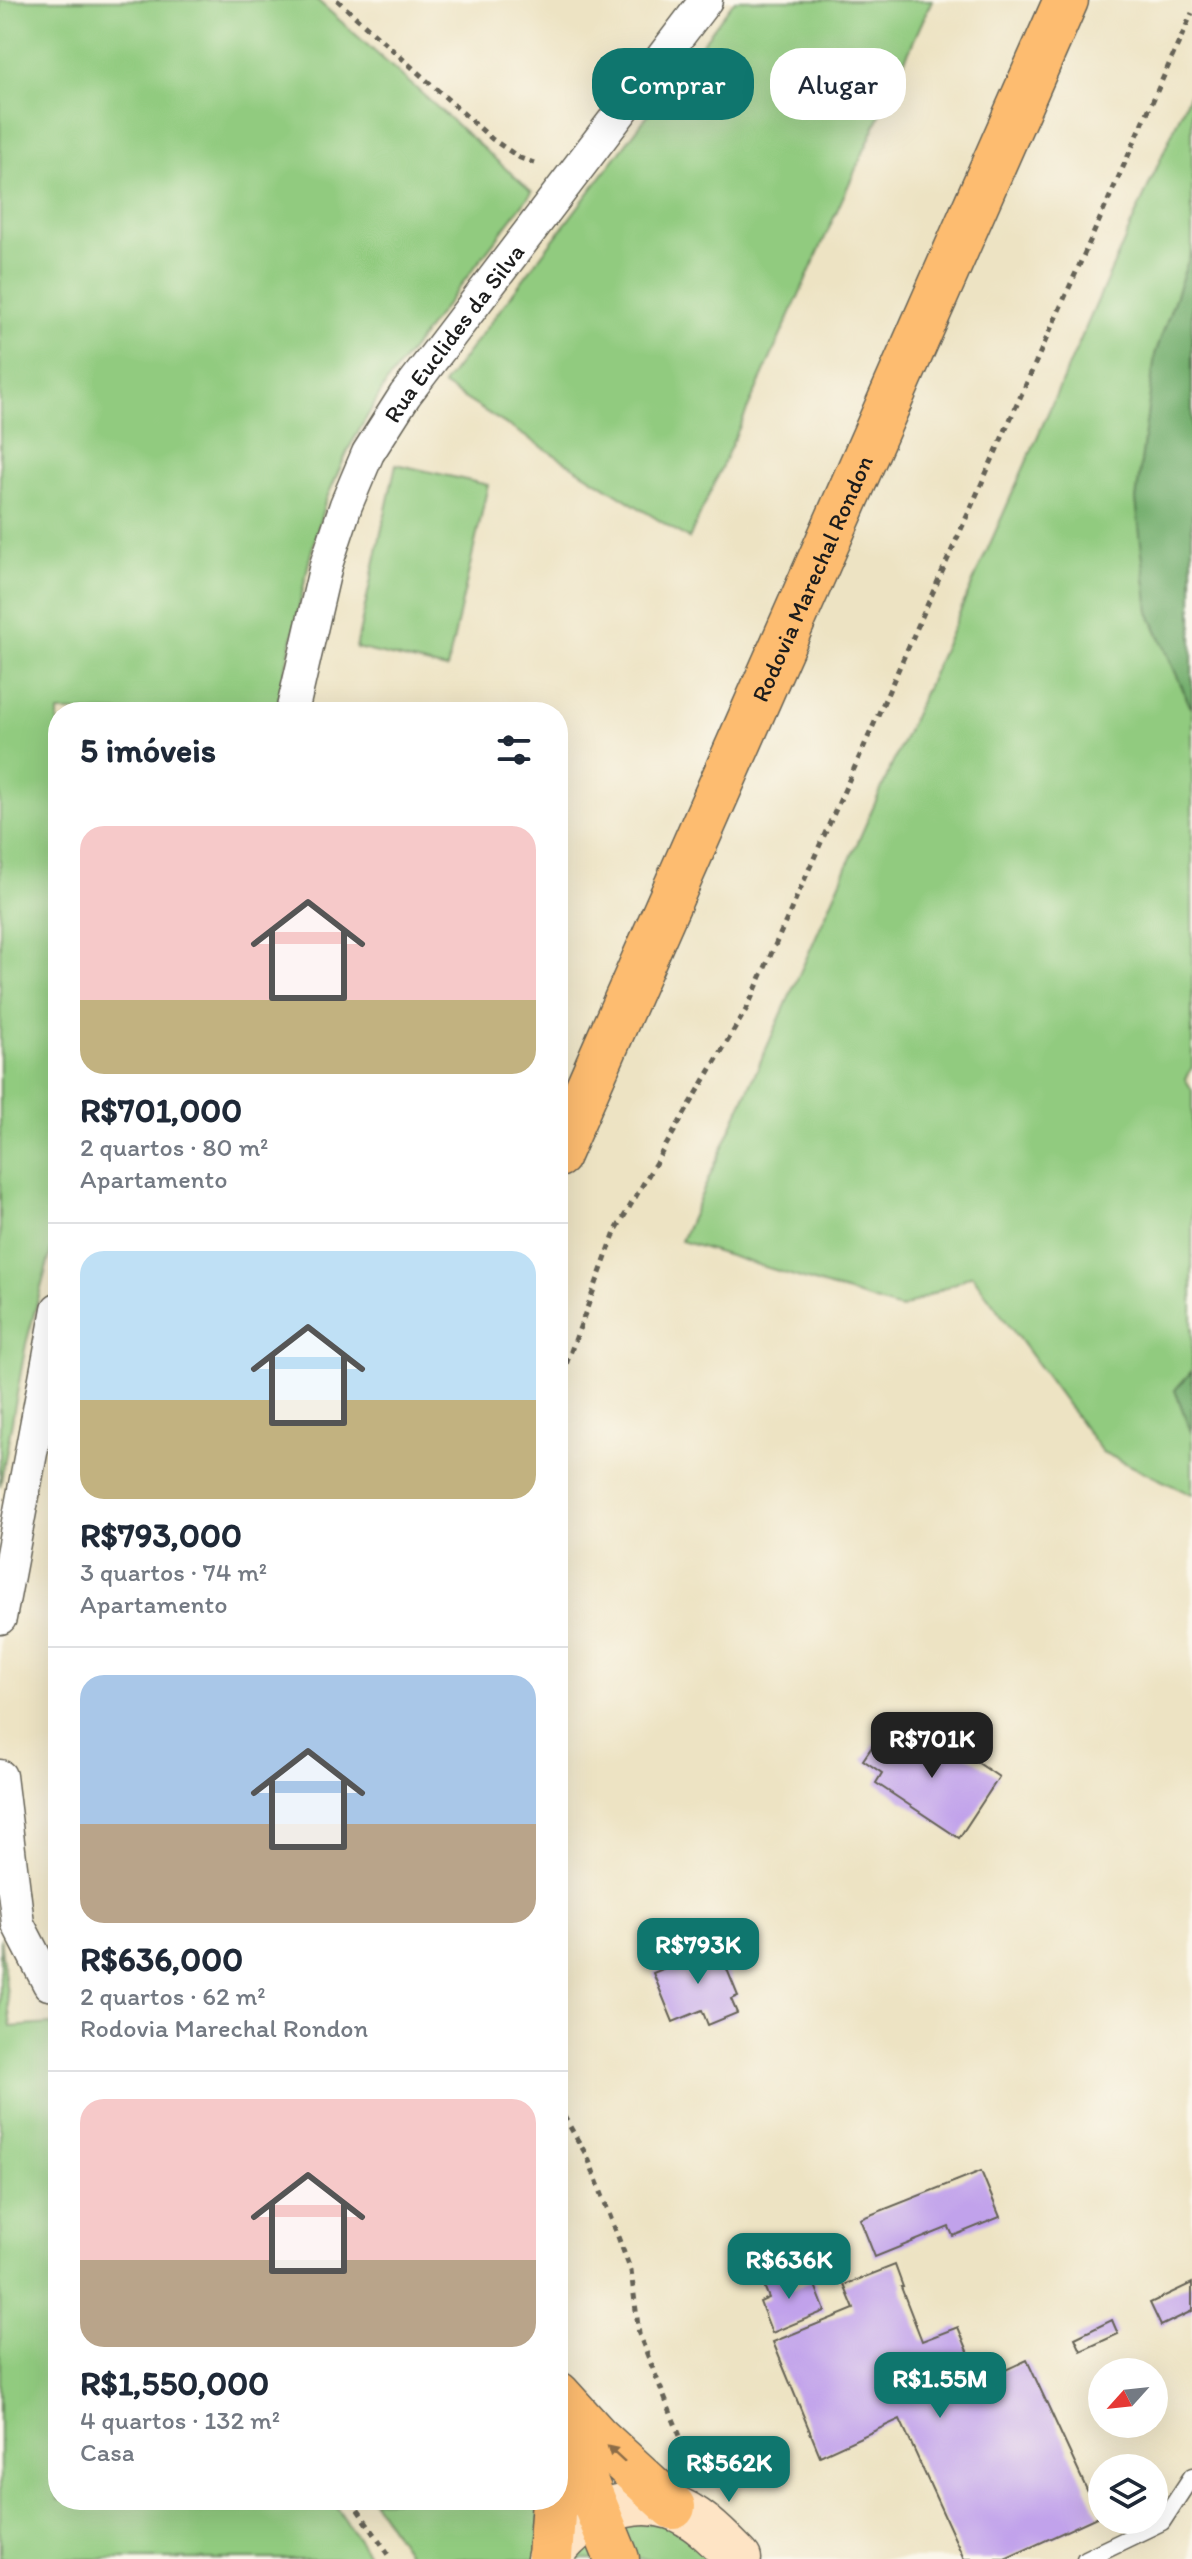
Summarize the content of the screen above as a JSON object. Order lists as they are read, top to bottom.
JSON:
{
  "streets": {
    "main road": ["Rodovia Marechal Rondon"],
    "street": ["Rua Euclides da Silva"]
  },
  "north": "bottom left",
  "page": {
    "chip": ["Comprar", "Alugar"],
    "heading": "5 imóveis",
    "list": [
      {
        "name": "R$701,000",
        "note": "2 quartos · 80 m² · Apartamento"
      },
      {
        "name": "R$793,000",
        "note": "3 quartos · 74 m² · Apartamento"
      },
      {
        "name": "R$636,000",
        "note": "2 quartos · 62 m² · Rodovia Marechal Rondon"
      },
      {
        "name": "R$1,550,000",
        "note": "4 quartos · 132 m² · Casa"
      }
    ],
    "price": [
      "R$701K",
      "R$793K",
      "R$636K",
      "R$1.55M",
      "R$562K"
    ]
  }
}
